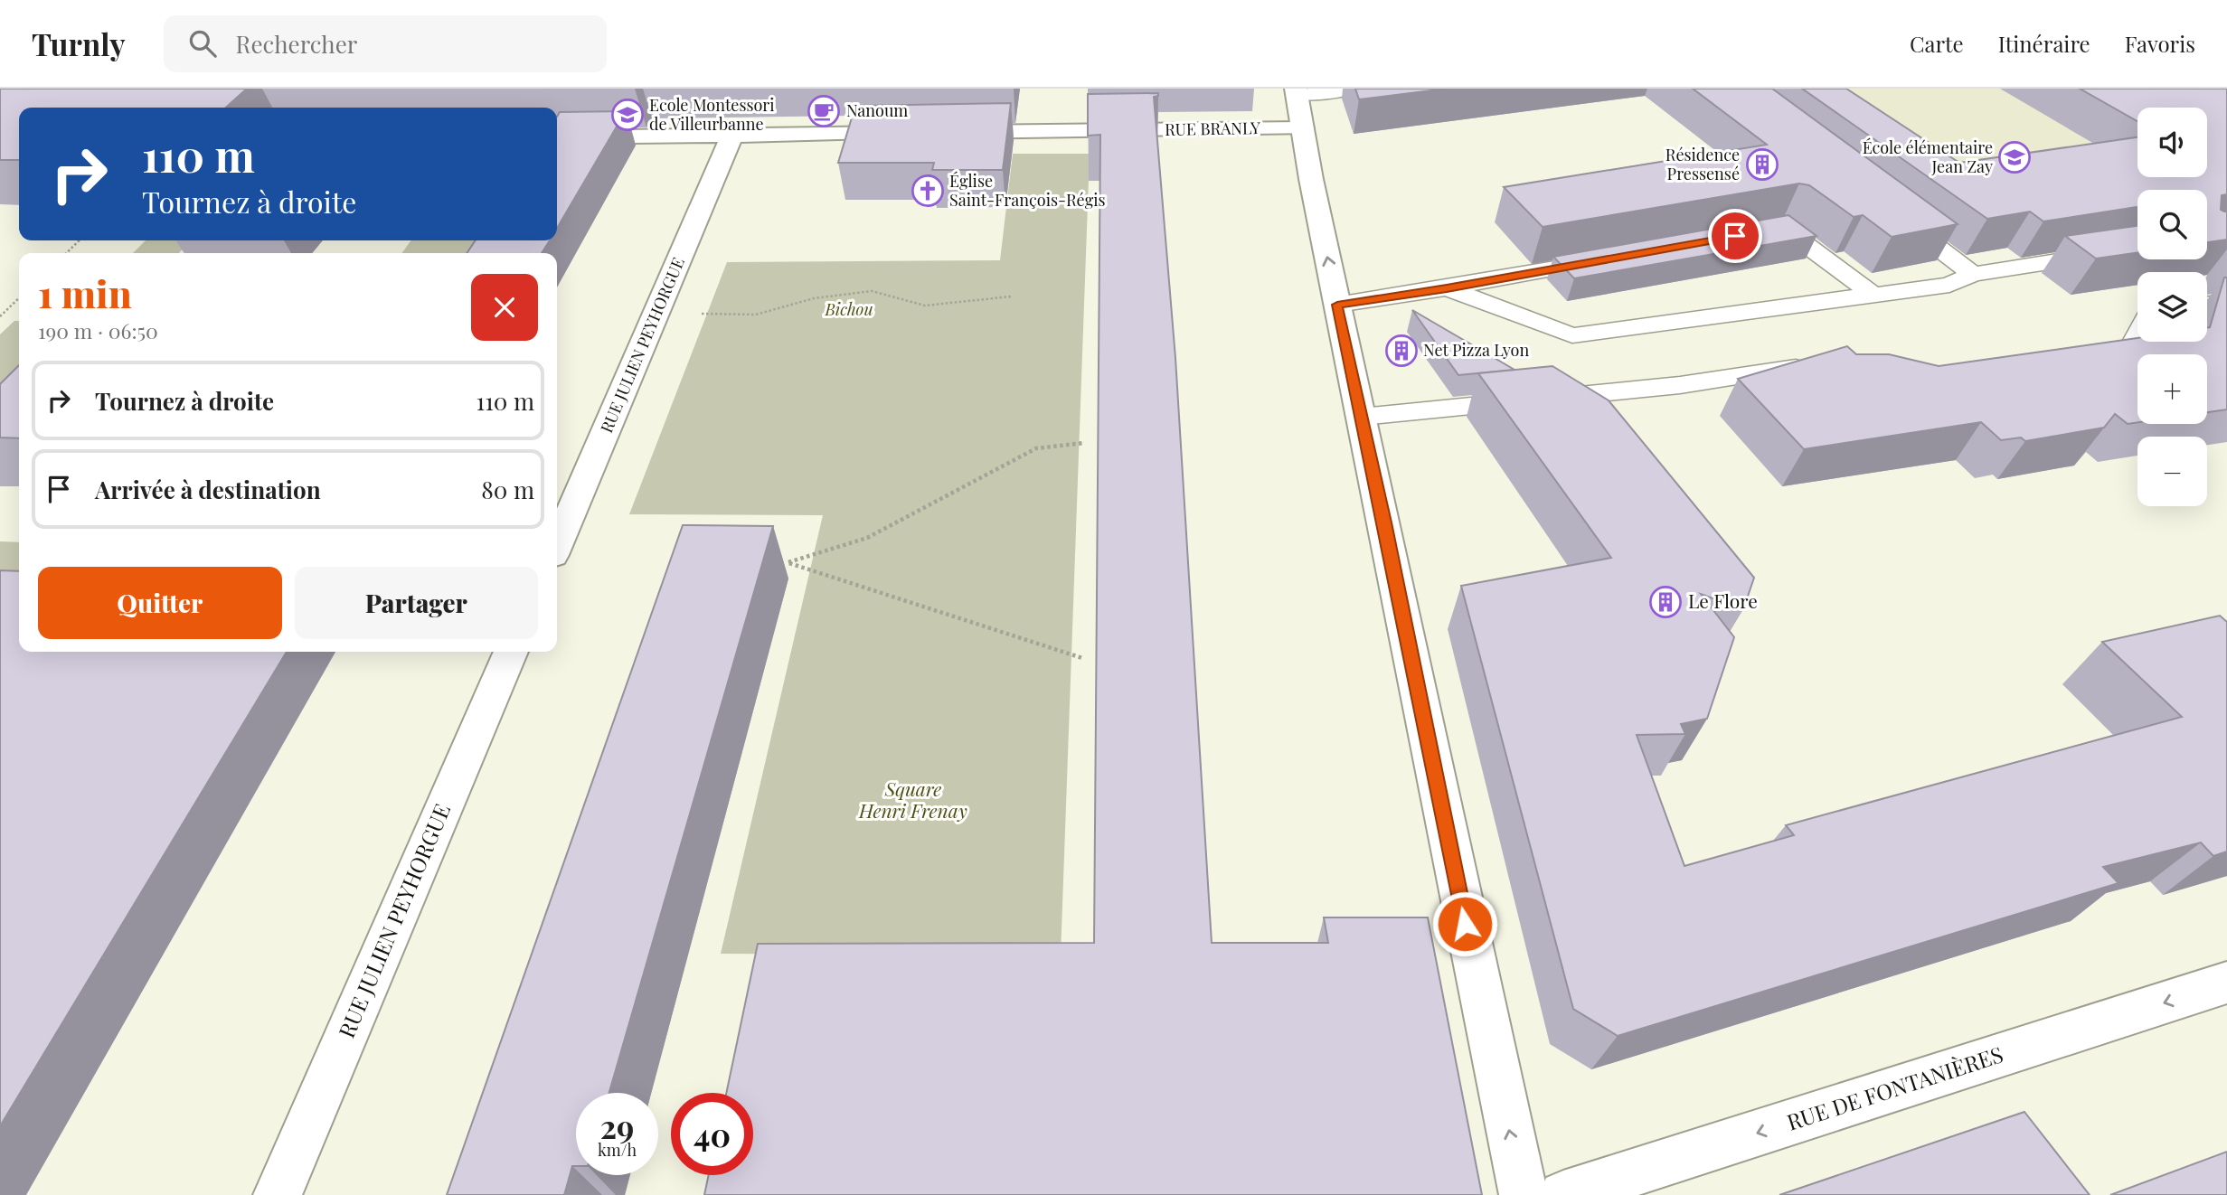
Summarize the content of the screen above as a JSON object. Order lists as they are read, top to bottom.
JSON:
{
  "streets": {
    "street": ["RUE BRANLY", "RUE JULIEN PEYHORGUE", "RUE DE FONTANIÈRES"]
  },
  "one_way": ["RUE DE FONTANIÈRES"],
  "parks": ["Bichou", "Square Henri Frenay"],
  "places": {
    "cafe": ["Nanoum"],
    "school or university": ["Ecole Montessori de Villeurbanne", "École élémentaire Jean Zay"],
    "building": ["Résidence Pressensé", "Net Pizza Lyon", "Le Flore"],
    "church": ["Église Saint-François-Régis"]
  },
  "page": {
    "header": "Turnly",
    "search": "Rechercher",
    "nav": ["Carte", "Itinéraire", "Favoris"],
    "map_buttons": ["+", "−"],
    "turn": ["110 m", "Tournez à droite"],
    "heading": ["1 min", "190 m · 06:50"],
    "list": [
      {
        "name": "Tournez à droite",
        "value": "110 m"
      },
      {
        "name": "Arrivée à destination",
        "value": "80 m"
      }
    ],
    "buttons": ["Quitter", "Partager"],
    "speed": "29 km/h",
    "limit": "40"
  }
}
